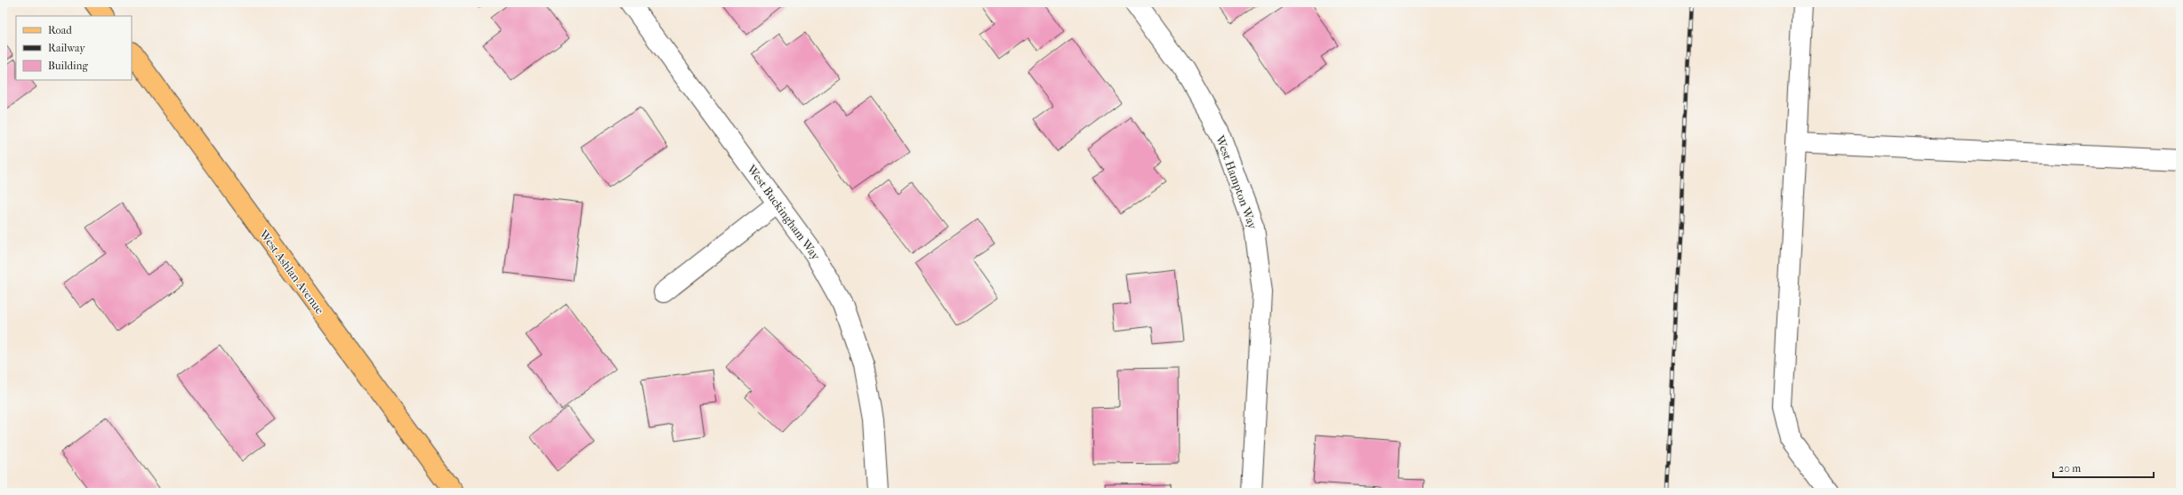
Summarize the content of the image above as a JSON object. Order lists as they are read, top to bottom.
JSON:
{
  "streets": {
    "main road": ["West Ashlan Avenue"],
    "street": ["West Hampton Way", "West Buckingham Way"]
  },
  "legend": ["Road", "Railway", "Building"],
  "scale_bar": "20 m"
}
